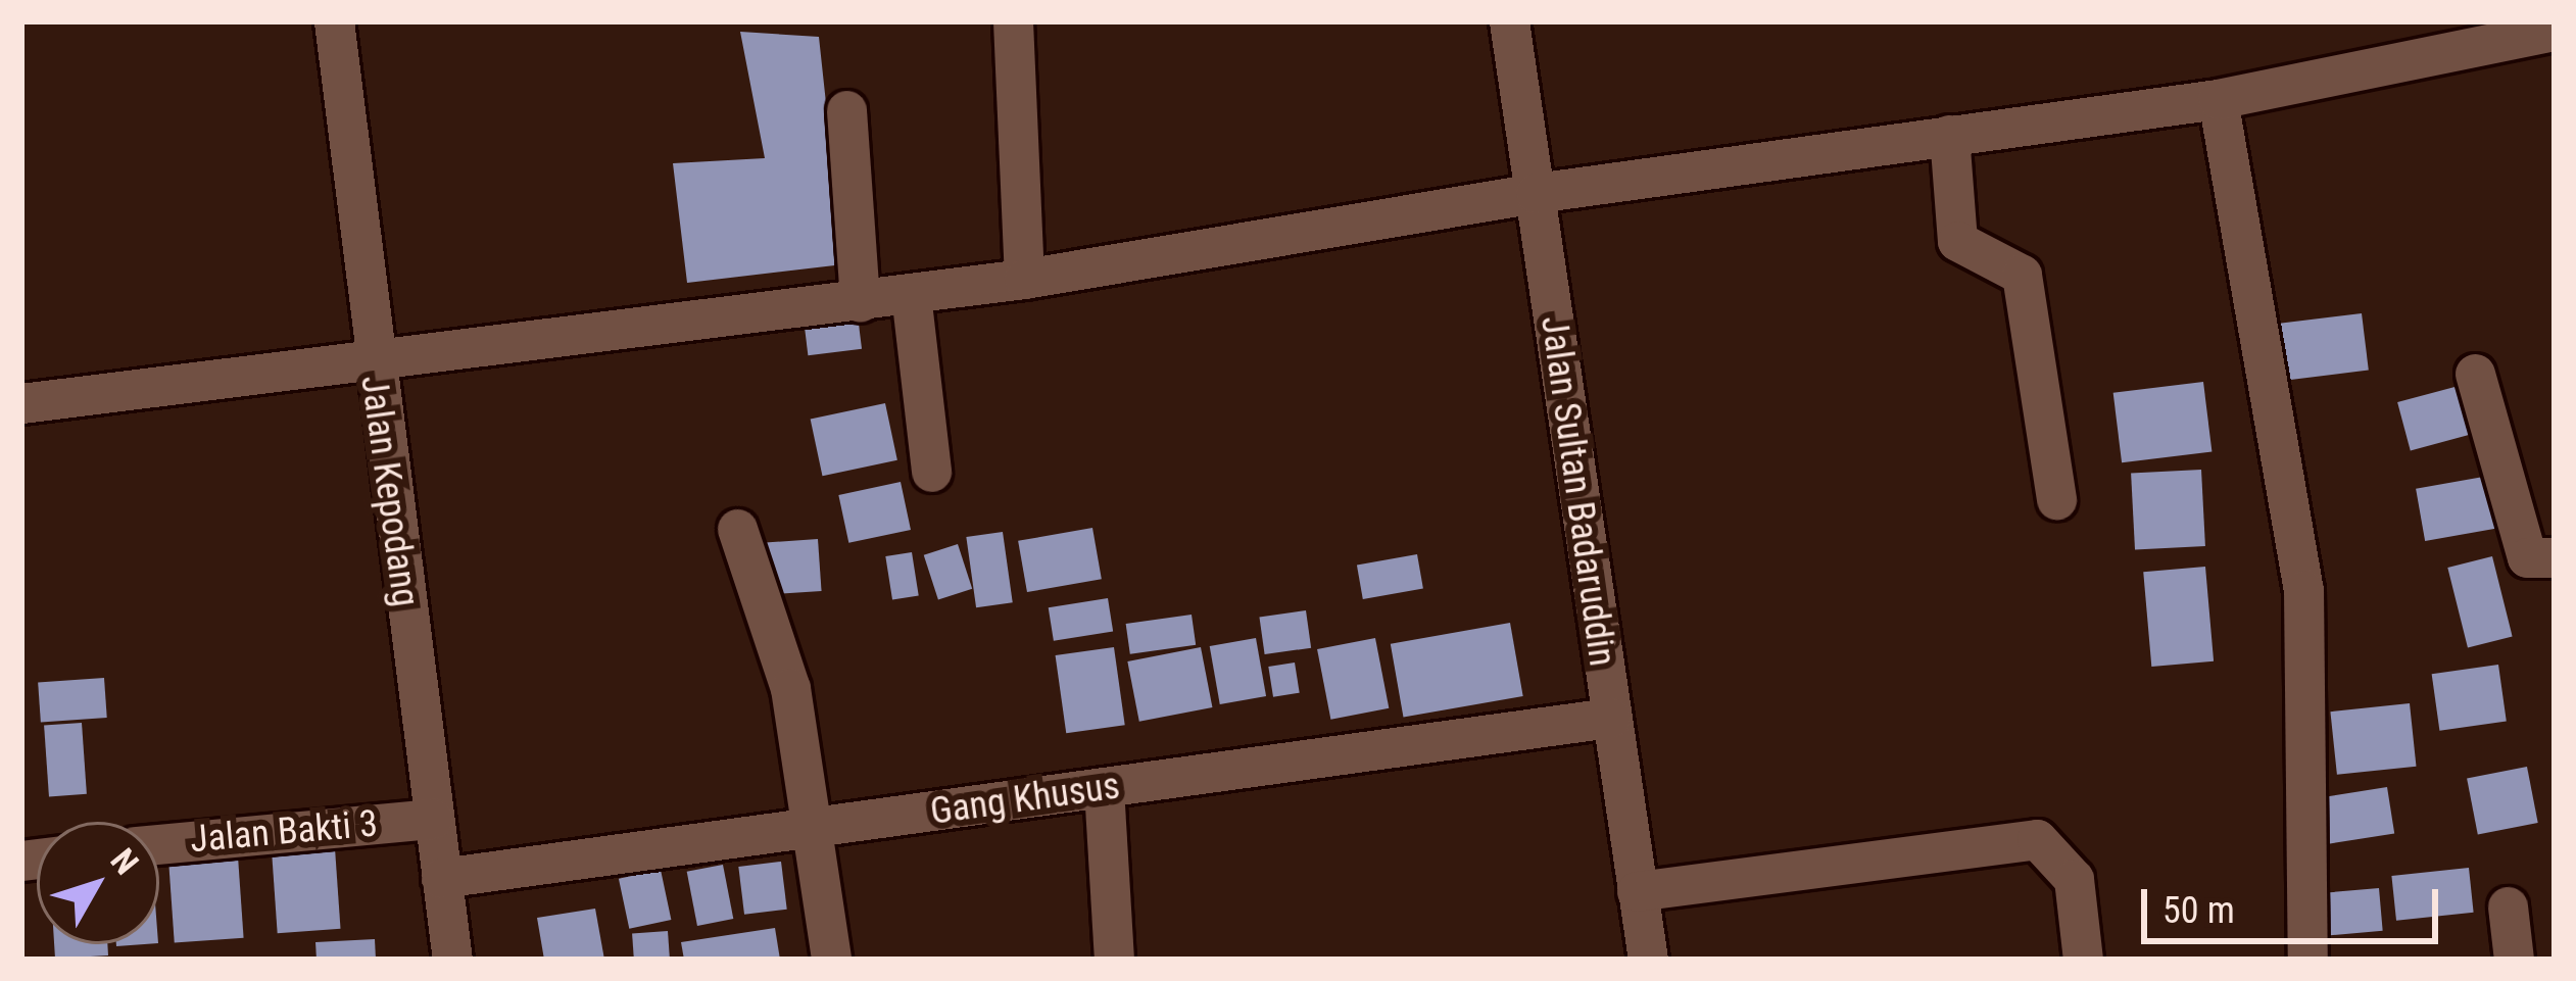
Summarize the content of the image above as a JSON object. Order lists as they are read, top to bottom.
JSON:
{
  "streets": {
    "street": [
      "Jalan Kepodang",
      "Jalan Sultan Badaruddin",
      "Gang Khusus",
      "Jalan Bakti 3"
    ]
  },
  "crossings": [
    ["Jalan Kepodang", "Gang Khusus"],
    ["Jalan Kepodang", "Jalan Bakti 3"],
    ["Jalan Sultan Badaruddin", "Gang Khusus"]
  ],
  "scale_bar": "50 m",
  "north": "top right"
}
